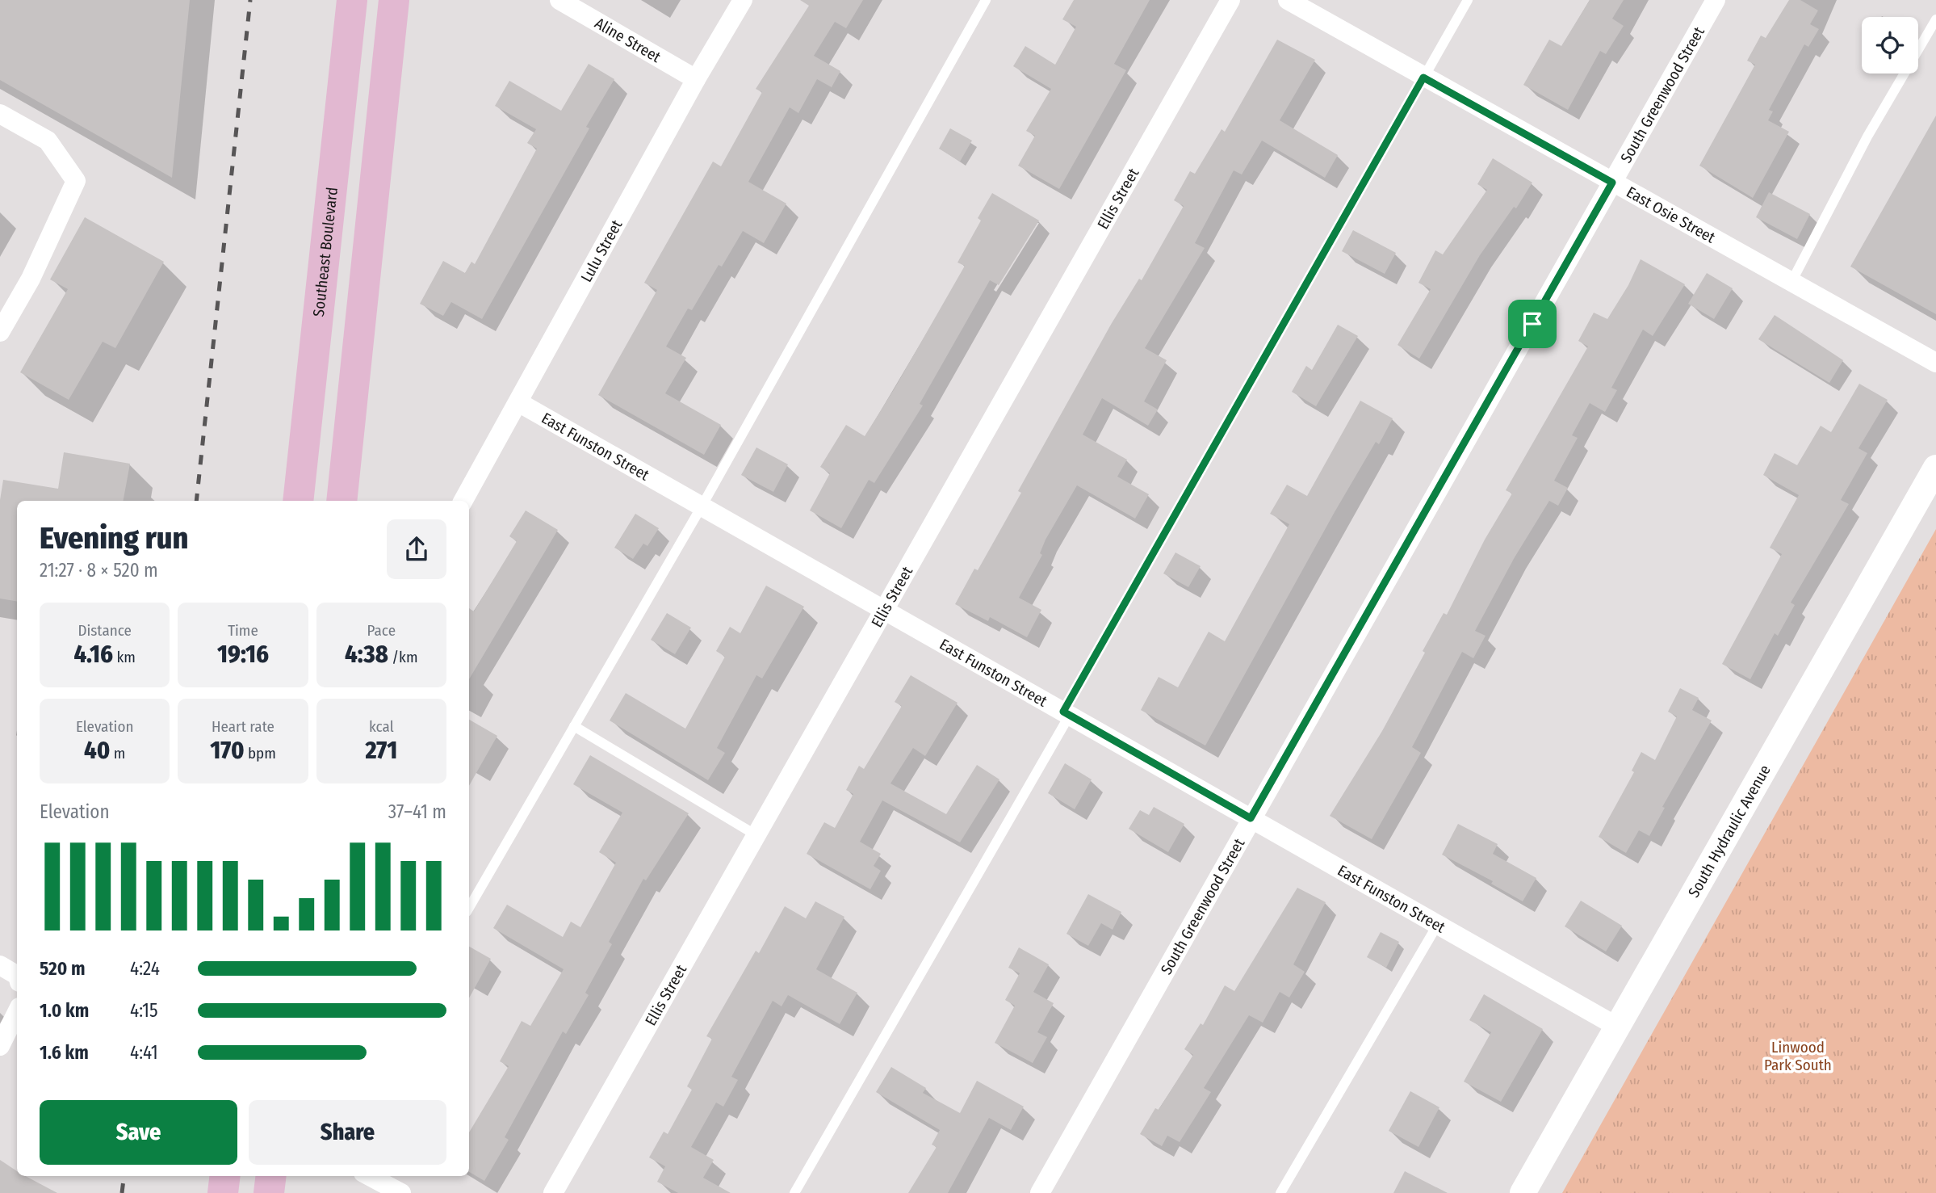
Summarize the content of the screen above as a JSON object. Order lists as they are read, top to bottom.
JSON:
{
  "streets": {
    "main road": ["Southeast Boulevard"],
    "street": [
      "Aline Street",
      "South Greenwood Street",
      "Ellis Street",
      "East Osie Street",
      "Lulu Street",
      "East Funston Street",
      "South Hydraulic Avenue"
    ]
  },
  "crossings": [
    ["Aline Street", "Lulu Street"],
    ["South Greenwood Street", "East Osie Street"],
    ["South Greenwood Street", "East Funston Street"],
    ["Ellis Street", "East Funston Street"],
    ["Lulu Street", "East Funston Street"],
    ["East Funston Street", "South Hydraulic Avenue"]
  ],
  "parks": ["Linwood Park South"],
  "page": {
    "heading": ["Evening run", "21:27 · 8 × 520 m"],
    "stats": [
      ["Distance", "4.16 km"],
      ["Time", "19:16"],
      ["Pace", "4:38 /km"],
      ["Elevation", "40 m"],
      ["Heart rate", "170 bpm"],
      ["kcal", "271"]
    ],
    "chart": ["Elevation", "37–41 m"],
    "list": [
      {
        "name": "520 m",
        "note": "4:24"
      },
      {
        "name": "1.0 km",
        "note": "4:15"
      },
      {
        "name": "1.6 km",
        "note": "4:41"
      }
    ],
    "buttons": ["Save", "Share"]
  }
}
